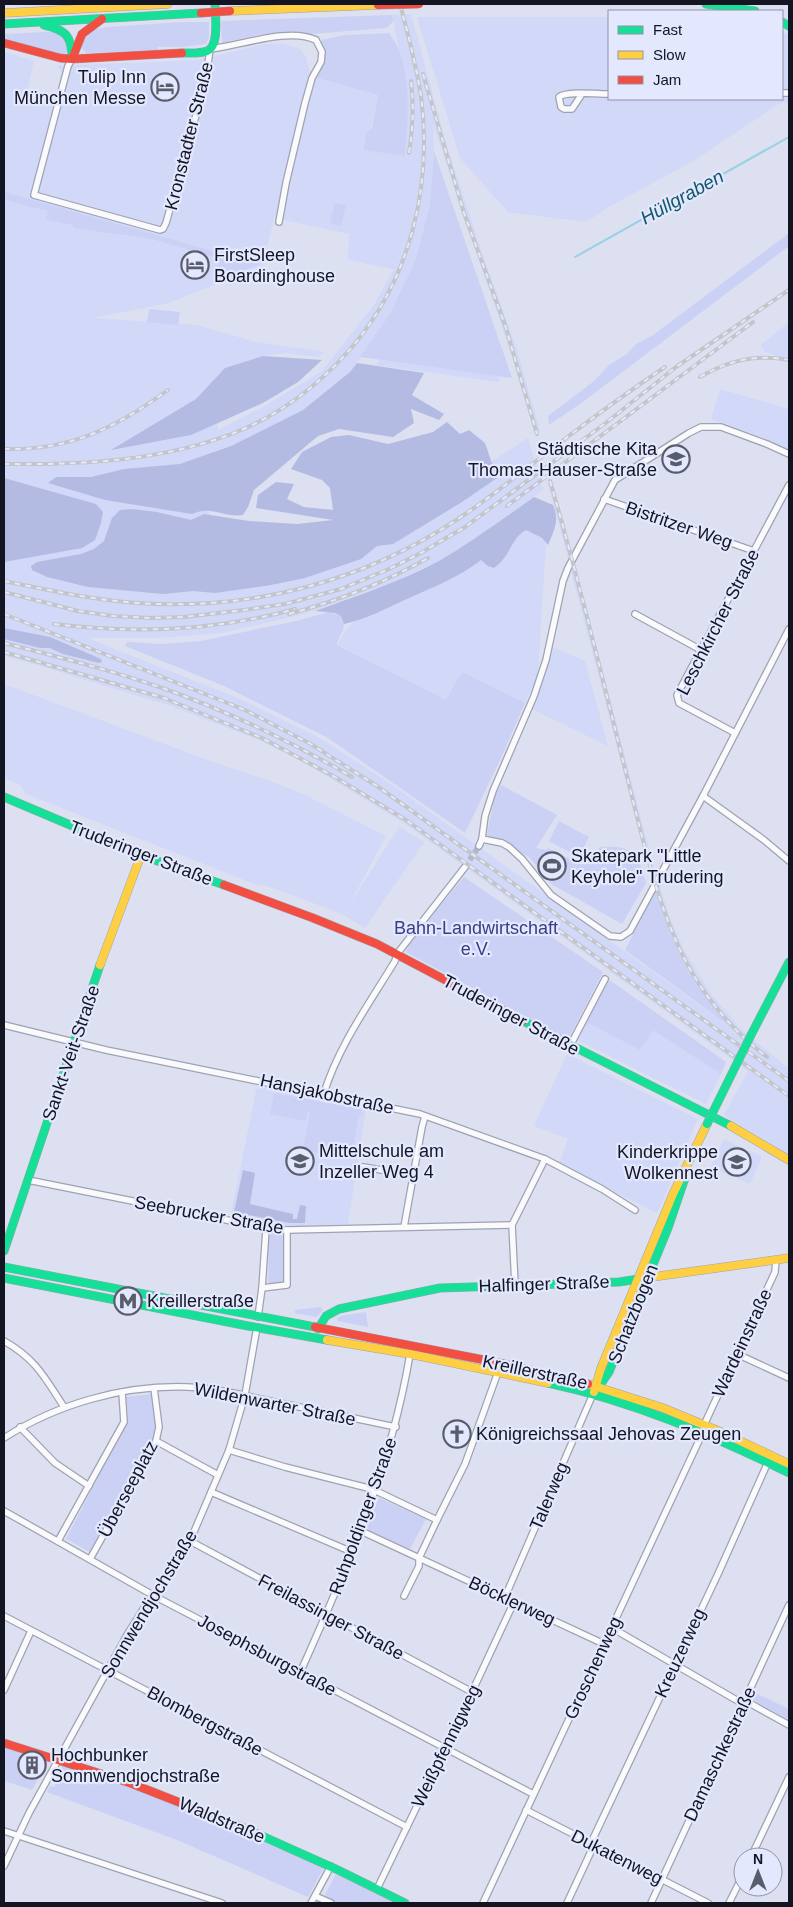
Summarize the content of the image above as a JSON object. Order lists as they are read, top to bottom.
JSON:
{
  "streets": {
    "main road": [
      "Kronstadter Straße",
      "Truderinger Straße",
      "Sankt-Veit-Straße",
      "Halfinger Straße",
      "Schatzbogen",
      "Kreillerstraße",
      "Waldstraße"
    ],
    "street": [
      "Bistritzer Weg",
      "Leschkircher Straße",
      "Hansjakobstraße",
      "Seebrucker Straße",
      "Wardeinstraße",
      "Wildenwarter Straße",
      "Überseeplatz",
      "Talerweg",
      "Ruhpoldinger Straße",
      "Böcklerweg",
      "Sonnwendjochstraße",
      "Freilassinger Straße",
      "Kreuzerweg",
      "Josephsburgstraße",
      "Groschenweg",
      "Blombergstraße",
      "Weißpfennigweg",
      "Damaschkestraße",
      "Dukatenweg"
    ]
  },
  "crossings": [
    ["Bistritzer Weg", "Leschkircher Straße"],
    ["Truderinger Straße", "Sankt-Veit-Straße"],
    ["Sankt-Veit-Straße", "Hansjakobstraße"],
    ["Sankt-Veit-Straße", "Seebrucker Straße"],
    ["Halfinger Straße", "Schatzbogen"],
    ["Halfinger Straße", "Wardeinstraße"],
    ["Schatzbogen", "Kreillerstraße"],
    ["Schatzbogen", "Talerweg"],
    ["Wardeinstraße", "Kreillerstraße"],
    ["Wardeinstraße", "Groschenweg"],
    ["Kreillerstraße", "Talerweg"],
    ["Kreillerstraße", "Ruhpoldinger Straße"],
    ["Kreillerstraße", "Sonnwendjochstraße"],
    ["Kreillerstraße", "Kreuzerweg"],
    ["Kreillerstraße", "Groschenweg"],
    ["Wildenwarter Straße", "Überseeplatz"],
    ["Wildenwarter Straße", "Ruhpoldinger Straße"],
    ["Wildenwarter Straße", "Sonnwendjochstraße"],
    ["Überseeplatz", "Josephsburgstraße"],
    ["Talerweg", "Böcklerweg"],
    ["Ruhpoldinger Straße", "Böcklerweg"],
    ["Ruhpoldinger Straße", "Freilassinger Straße"],
    ["Ruhpoldinger Straße", "Josephsburgstraße"],
    ["Böcklerweg", "Groschenweg"],
    ["Böcklerweg", "Weißpfennigweg"],
    ["Sonnwendjochstraße", "Freilassinger Straße"],
    ["Sonnwendjochstraße", "Josephsburgstraße"],
    ["Sonnwendjochstraße", "Blombergstraße"],
    ["Sonnwendjochstraße", "Waldstraße"],
    ["Freilassinger Straße", "Weißpfennigweg"],
    ["Kreuzerweg", "Dukatenweg"],
    ["Josephsburgstraße", "Groschenweg"],
    ["Josephsburgstraße", "Weißpfennigweg"],
    ["Groschenweg", "Dukatenweg"],
    ["Blombergstraße", "Weißpfennigweg"],
    ["Weißpfennigweg", "Waldstraße"],
    ["Damaschkestraße", "Dukatenweg"]
  ],
  "water": ["Hüllgraben"],
  "parks": ["Bahn-Landwirtschaft e.V."],
  "places": {
    "hotel": ["Tulip Inn München Messe", "FirstSleep Boardinghouse"],
    "school or university": ["Städtische Kita Thomas-Hauser-Straße", "Mittelschule am Inzeller Weg 4", "Kinderkrippe Wolkennest"],
    "sports": ["Skatepark \"Little Keyhole\" Trudering"],
    "metro station": ["Kreillerstraße"],
    "church": ["Königreichssaal Jehovas Zeugen"],
    "building": ["Hochbunker Sonnwendjochstraße"]
  },
  "legend": ["Fast", "Slow", "Jam"],
  "north": "top"
}
